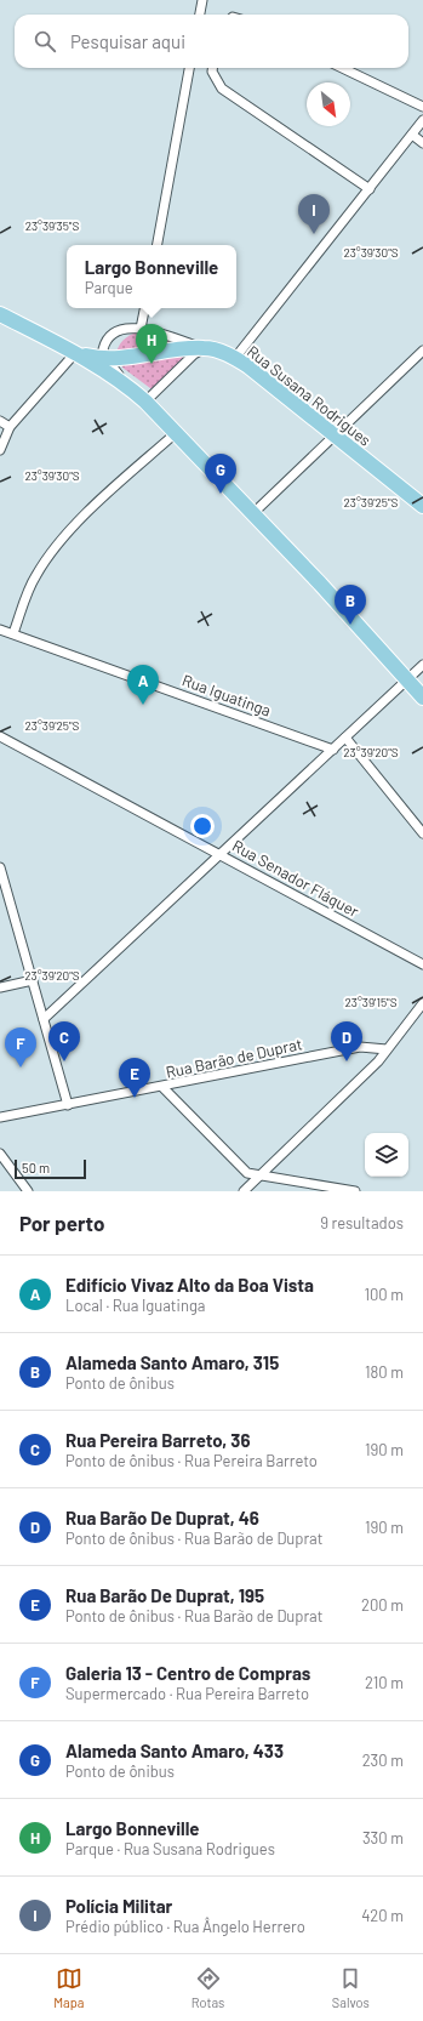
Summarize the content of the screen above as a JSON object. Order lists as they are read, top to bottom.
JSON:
{
  "streets": {
    "main road": ["Rua Susana Rodrigues"],
    "street": ["Rua Iguatinga", "Rua Senador Fláquer", "Rua Barão de Duprat"]
  },
  "scale_bar": "50 m",
  "north": "bottom right",
  "page": {
    "search": "Pesquisar aqui",
    "pins": [
      "I",
      "H",
      "G",
      "B",
      "A",
      "C",
      "D",
      "F",
      "E"
    ],
    "popup": ["Largo Bonneville", "Parque"],
    "scale": "50 m",
    "heading": ["Por perto", "9 resultados"],
    "list": [
      {
        "mark": "A",
        "name": "Edifício Vivaz Alto da Boa Vista",
        "note": "Local · Rua Iguatinga",
        "value": "100 m"
      },
      {
        "mark": "B",
        "name": "Alameda Santo Amaro, 315",
        "note": "Ponto de ônibus",
        "value": "180 m"
      },
      {
        "mark": "C",
        "name": "Rua Pereira Barreto, 36",
        "note": "Ponto de ônibus · Rua Pereira Barreto",
        "value": "190 m"
      },
      {
        "mark": "D",
        "name": "Rua Barão De Duprat, 46",
        "note": "Ponto de ônibus · Rua Barão de Duprat",
        "value": "190 m"
      },
      {
        "mark": "E",
        "name": "Rua Barão De Duprat, 195",
        "note": "Ponto de ônibus · Rua Barão de Duprat",
        "value": "200 m"
      },
      {
        "mark": "F",
        "name": "Galeria 13 - Centro de Compras",
        "note": "Supermercado · Rua Pereira Barreto",
        "value": "210 m"
      },
      {
        "mark": "G",
        "name": "Alameda Santo Amaro, 433",
        "note": "Ponto de ônibus",
        "value": "230 m"
      },
      {
        "mark": "H",
        "name": "Largo Bonneville",
        "note": "Parque · Rua Susana Rodrigues",
        "value": "330 m"
      },
      {
        "mark": "I",
        "name": "Polícia Militar",
        "note": "Prédio público · Rua Ângelo Herrero",
        "value": "420 m"
      }
    ],
    "nav": ["Mapa", "Rotas", "Salvos"]
  },
  "coordinates": [
    "23°39'35\"S",
    "23°39'30\"S",
    "23°39'25\"S",
    "23°39'20\"S",
    "23°39'15\"S"
  ]
}
